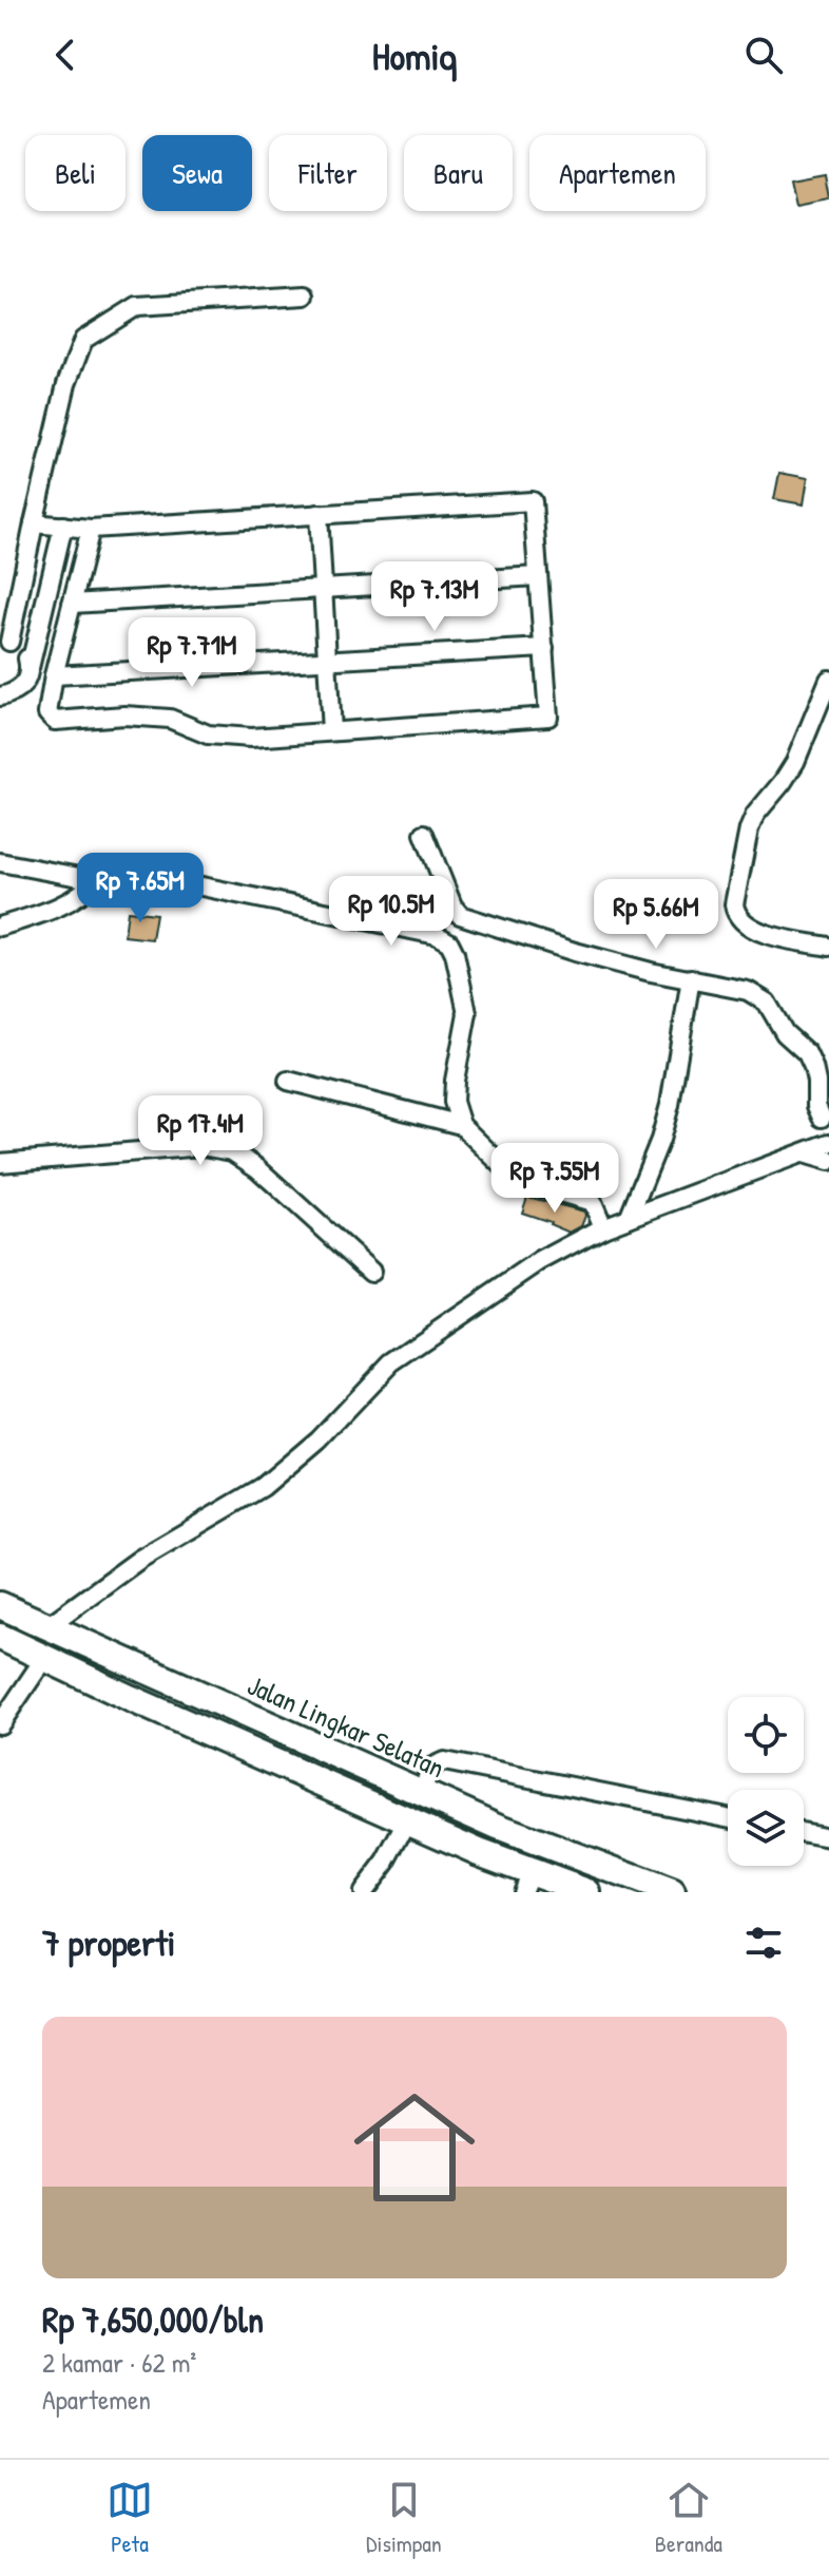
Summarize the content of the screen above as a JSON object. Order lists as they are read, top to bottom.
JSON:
{
  "streets": {
    "highway": ["Jalan Lingkar Selatan"]
  },
  "page": {
    "header": "Homiq",
    "chip": [
      "Beli",
      "Sewa",
      "Filter",
      "Baru",
      "Apartemen"
    ],
    "price": [
      "Rp 7.13M",
      "Rp 7.71M",
      "Rp 7.65M",
      "Rp 10.5M",
      "Rp 5.66M",
      "Rp 17.4M",
      "Rp 7.55M"
    ],
    "heading": "7 properti",
    "list": [
      {
        "name": "Rp 7,650,000/bln",
        "note": "2 kamar · 62 m² · Apartemen"
      }
    ],
    "tabs": ["Peta", "Disimpan", "Beranda"]
  }
}
